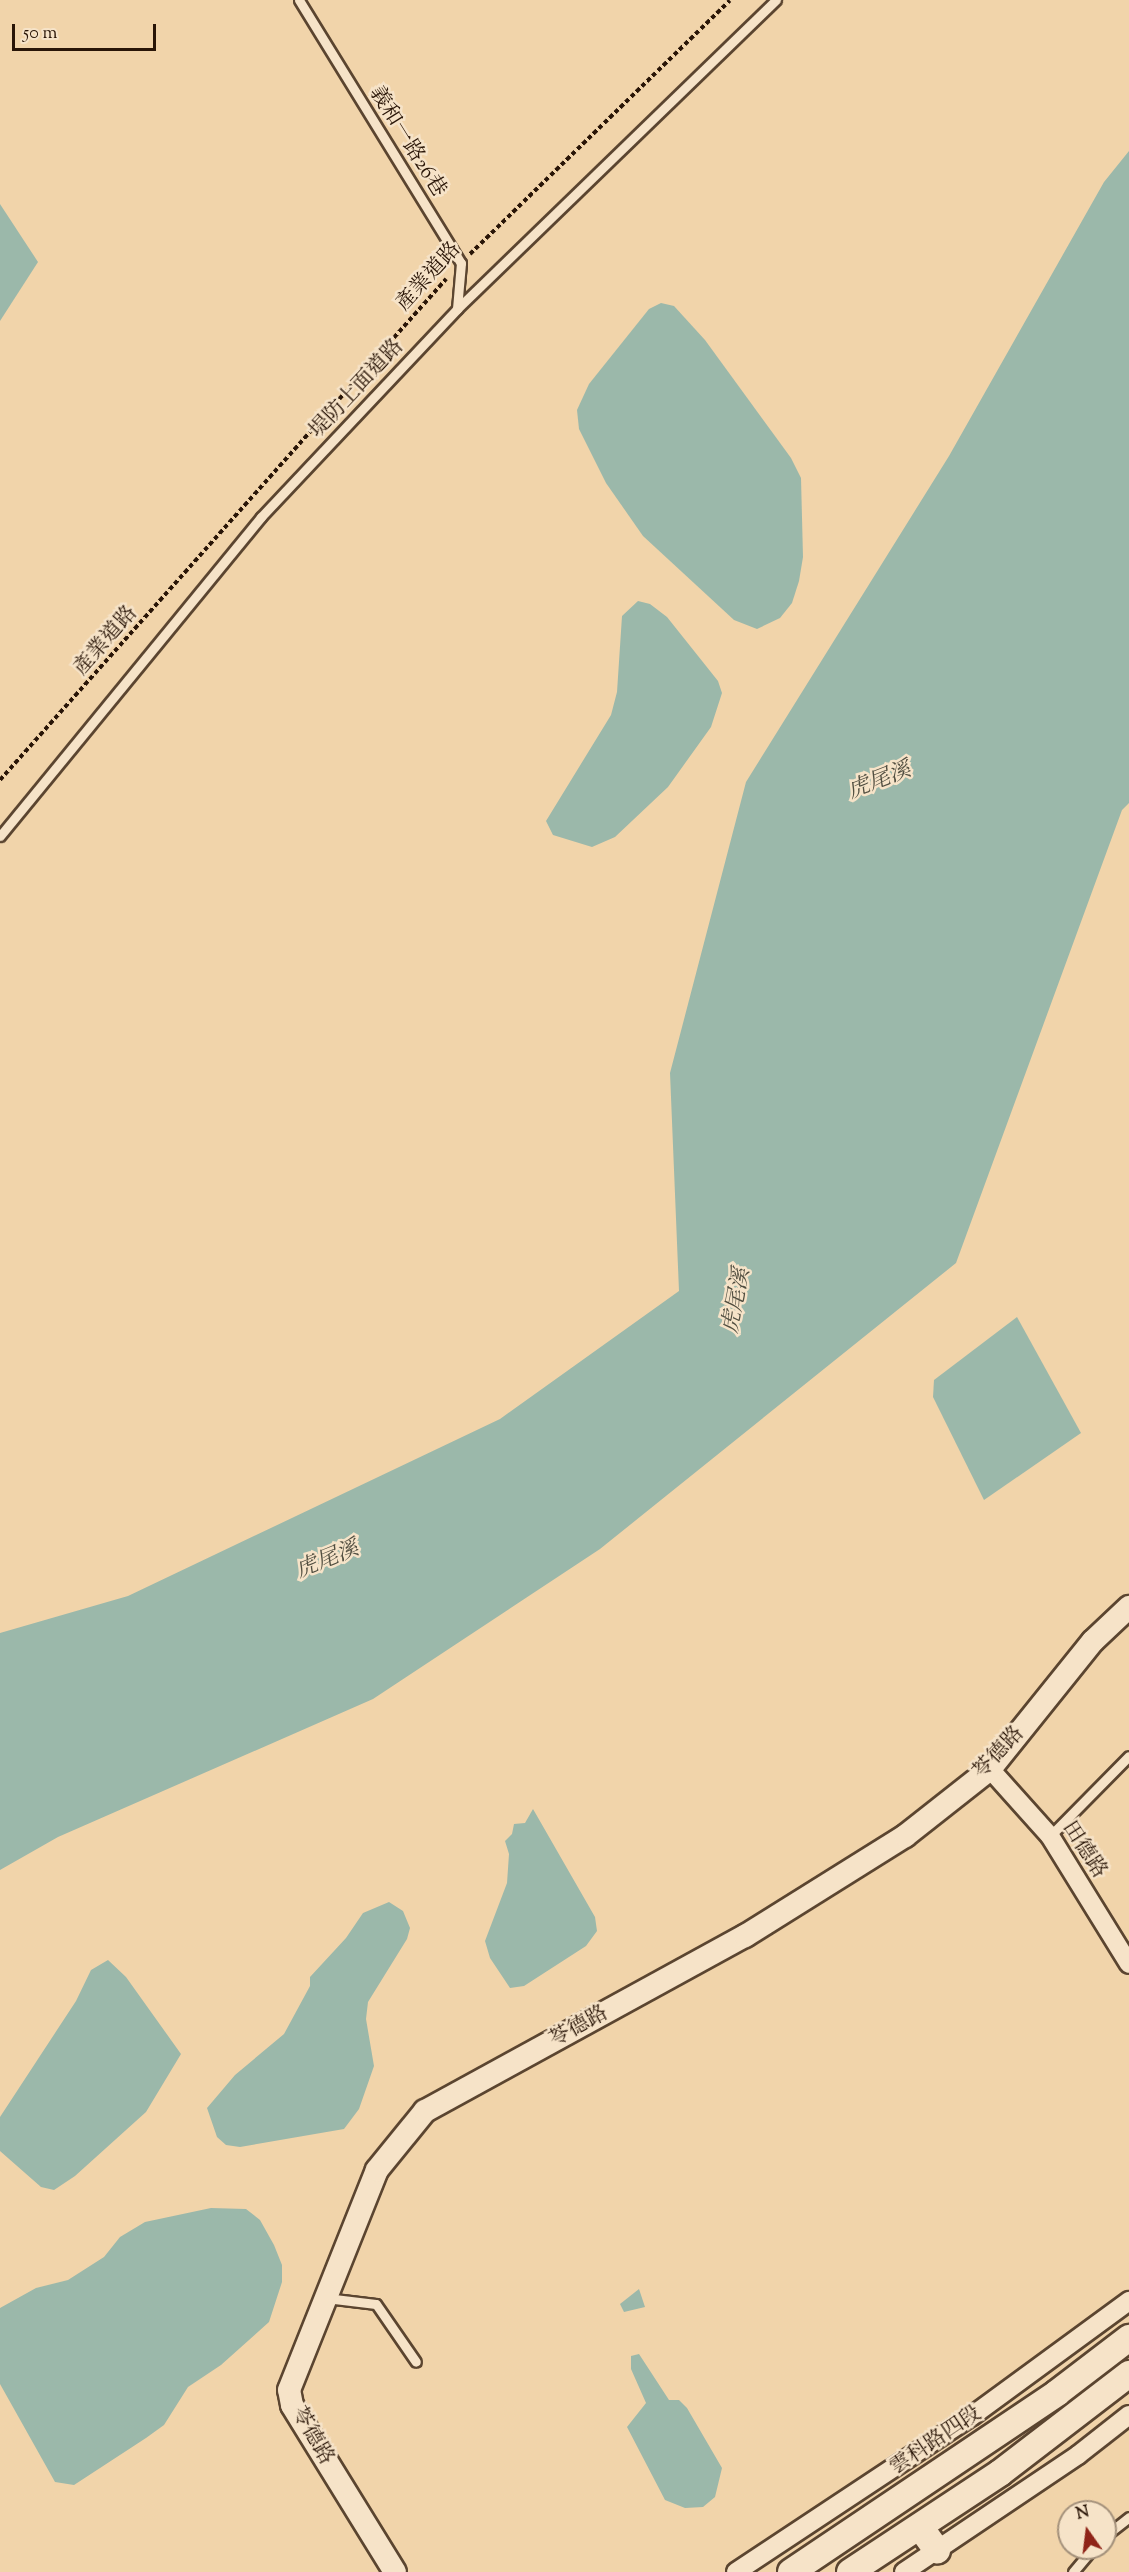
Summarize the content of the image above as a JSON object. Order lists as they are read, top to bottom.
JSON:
{
  "streets": {
    "main road": ["雲科路四段"],
    "street": ["苓德路", "田德路"],
    "lane": ["義和一路26巷", "堤防上面道路"],
    "path": ["產業道路"]
  },
  "crossings": [
    ["義和一路26巷", "產業道路"],
    ["苓德路", "田德路"]
  ],
  "water": ["虎尾溪"],
  "scale_bar": "50 m",
  "north": "top"
}
